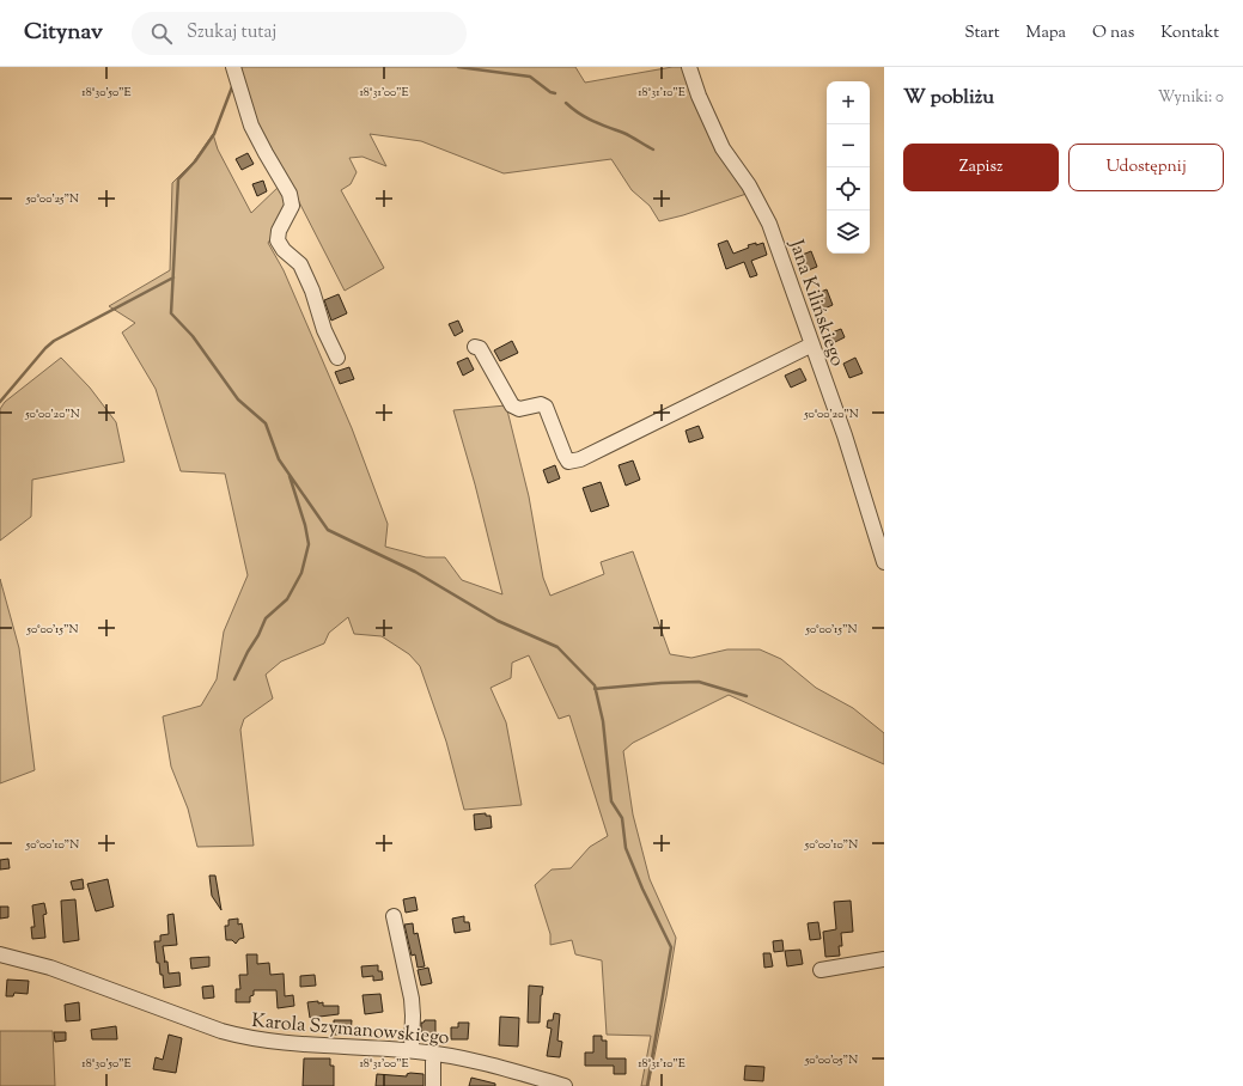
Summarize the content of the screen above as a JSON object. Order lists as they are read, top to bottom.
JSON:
{
  "streets": {
    "street": ["Jana Kilińskiego", "Karola Szymanowskiego"]
  },
  "page": {
    "header": "Citynav",
    "search": "Szukaj tutaj",
    "nav": [
      "Start",
      "Mapa",
      "O nas",
      "Kontakt"
    ],
    "heading": ["W pobliżu", "Wyniki: 0"],
    "map_buttons": ["+", "−"],
    "buttons": ["Zapisz", "Udostępnij"]
  },
  "coordinates": [
    "18°30'50\"E",
    "18°31'00\"E",
    "18°31'10\"E",
    "50°00'25\"N",
    "50°00'20\"N",
    "50°00'15\"N",
    "50°00'10\"N",
    "50°00'05\"N"
  ]
}
